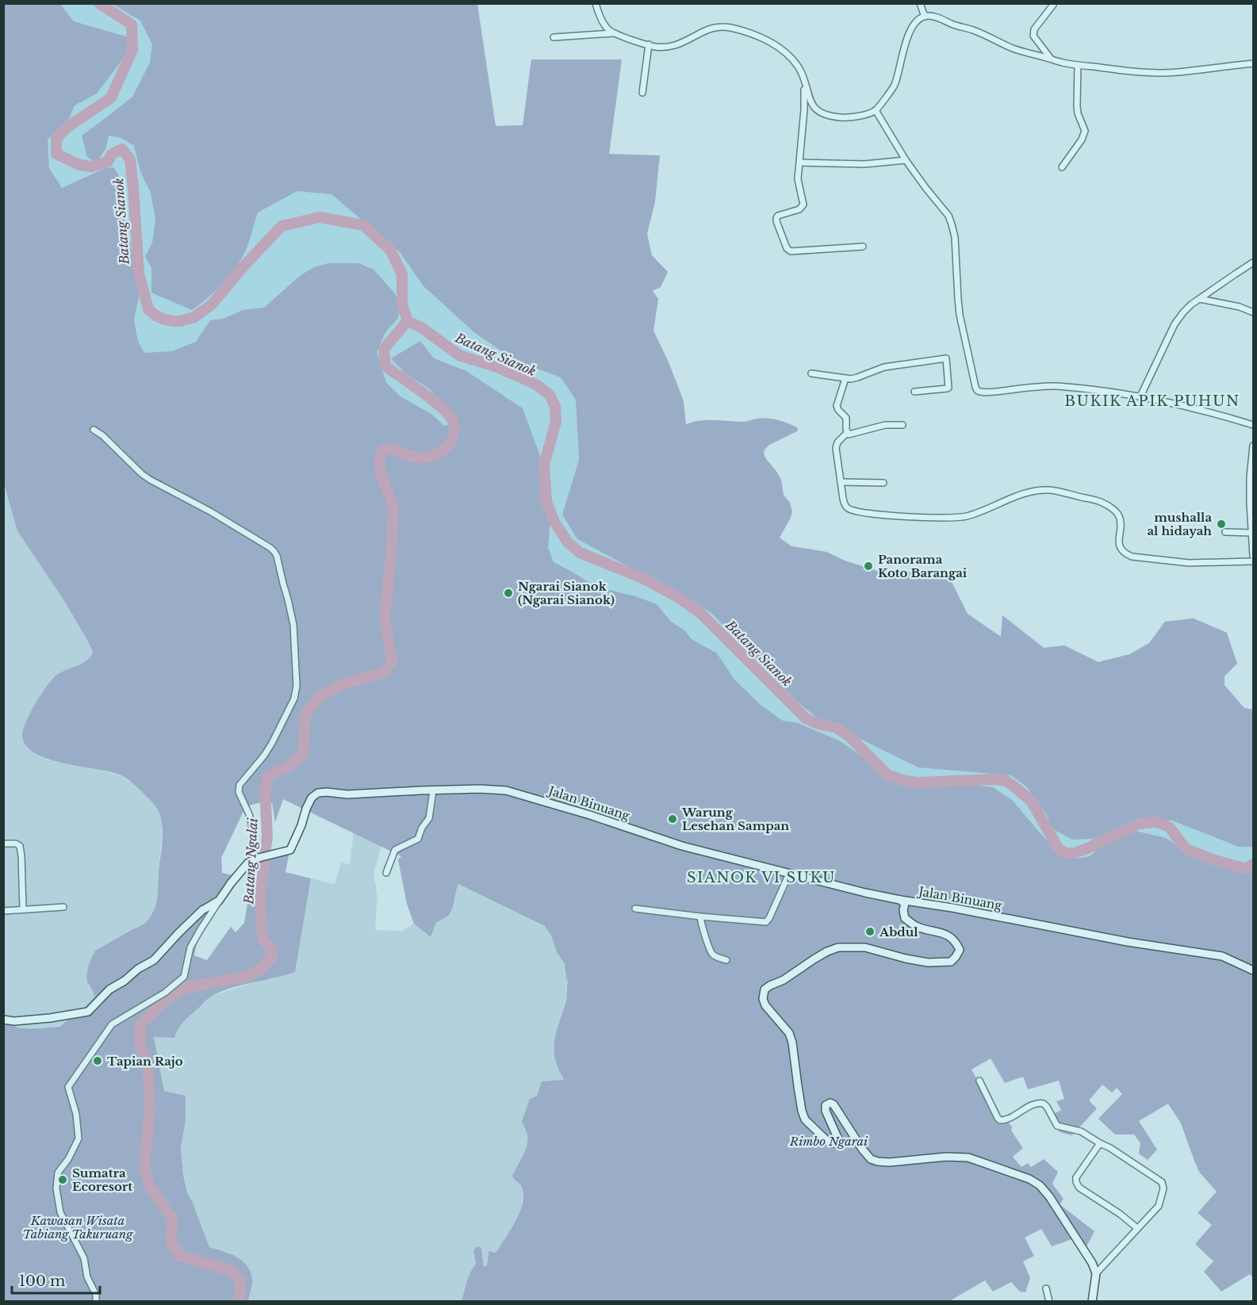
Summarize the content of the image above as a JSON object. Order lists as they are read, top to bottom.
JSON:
{
  "streets": {
    "main road": ["Jalan Binuang"]
  },
  "districts": ["BUKIK APIK PUHUN", "SIANOK VI SUKU"],
  "water": ["Batang Sianok", "Batang Ngalai"],
  "parks": ["Rimbo Ngarai", "Kawasan Wisata Tabiang Takuruang"],
  "places": [
    "mushalla al hidayah",
    "Panorama Koto Barangai",
    "Ngarai Sianok (Ngarai Sianok)",
    "Warung Lesehan Sampan",
    "Abdul",
    "Tapian Rajo",
    "Sumatra Ecoresort"
  ],
  "scale_bar": "100 m"
}
